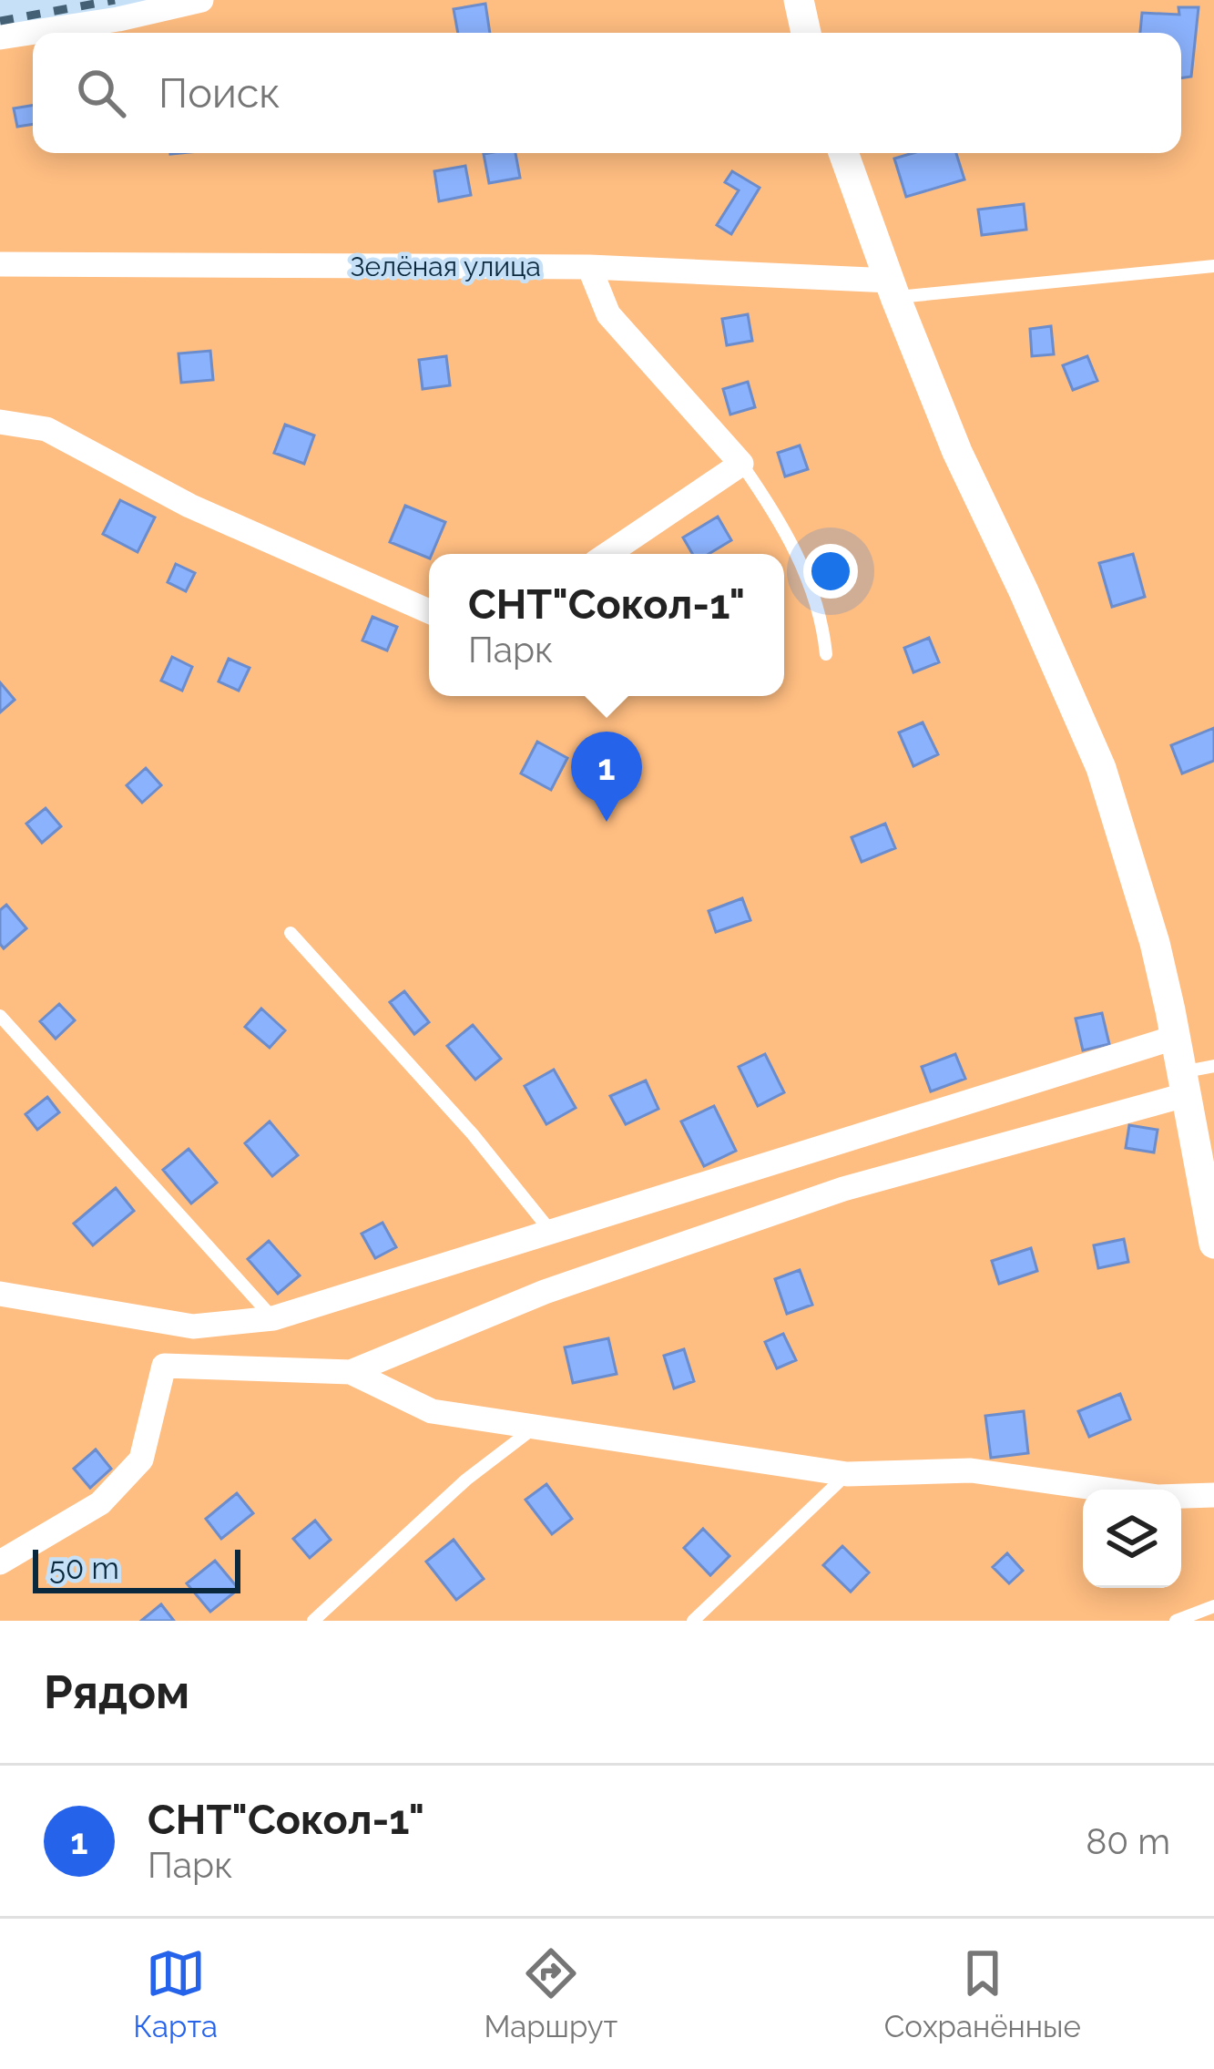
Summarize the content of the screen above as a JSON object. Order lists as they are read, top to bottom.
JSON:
{
  "streets": {
    "street": ["Зелёная улица"]
  },
  "scale_bar": "50 m",
  "page": {
    "search": "Поиск",
    "popup": ["СНТ\"Сокол-1\"", "Парк"],
    "pins": "1",
    "scale": "50 m",
    "heading": "Рядом",
    "list": [
      {
        "mark": "1",
        "name": "СНТ\"Сокол-1\"",
        "note": "Парк",
        "value": "80 m"
      }
    ],
    "nav": ["Карта", "Маршрут", "Сохранённые"]
  }
}
